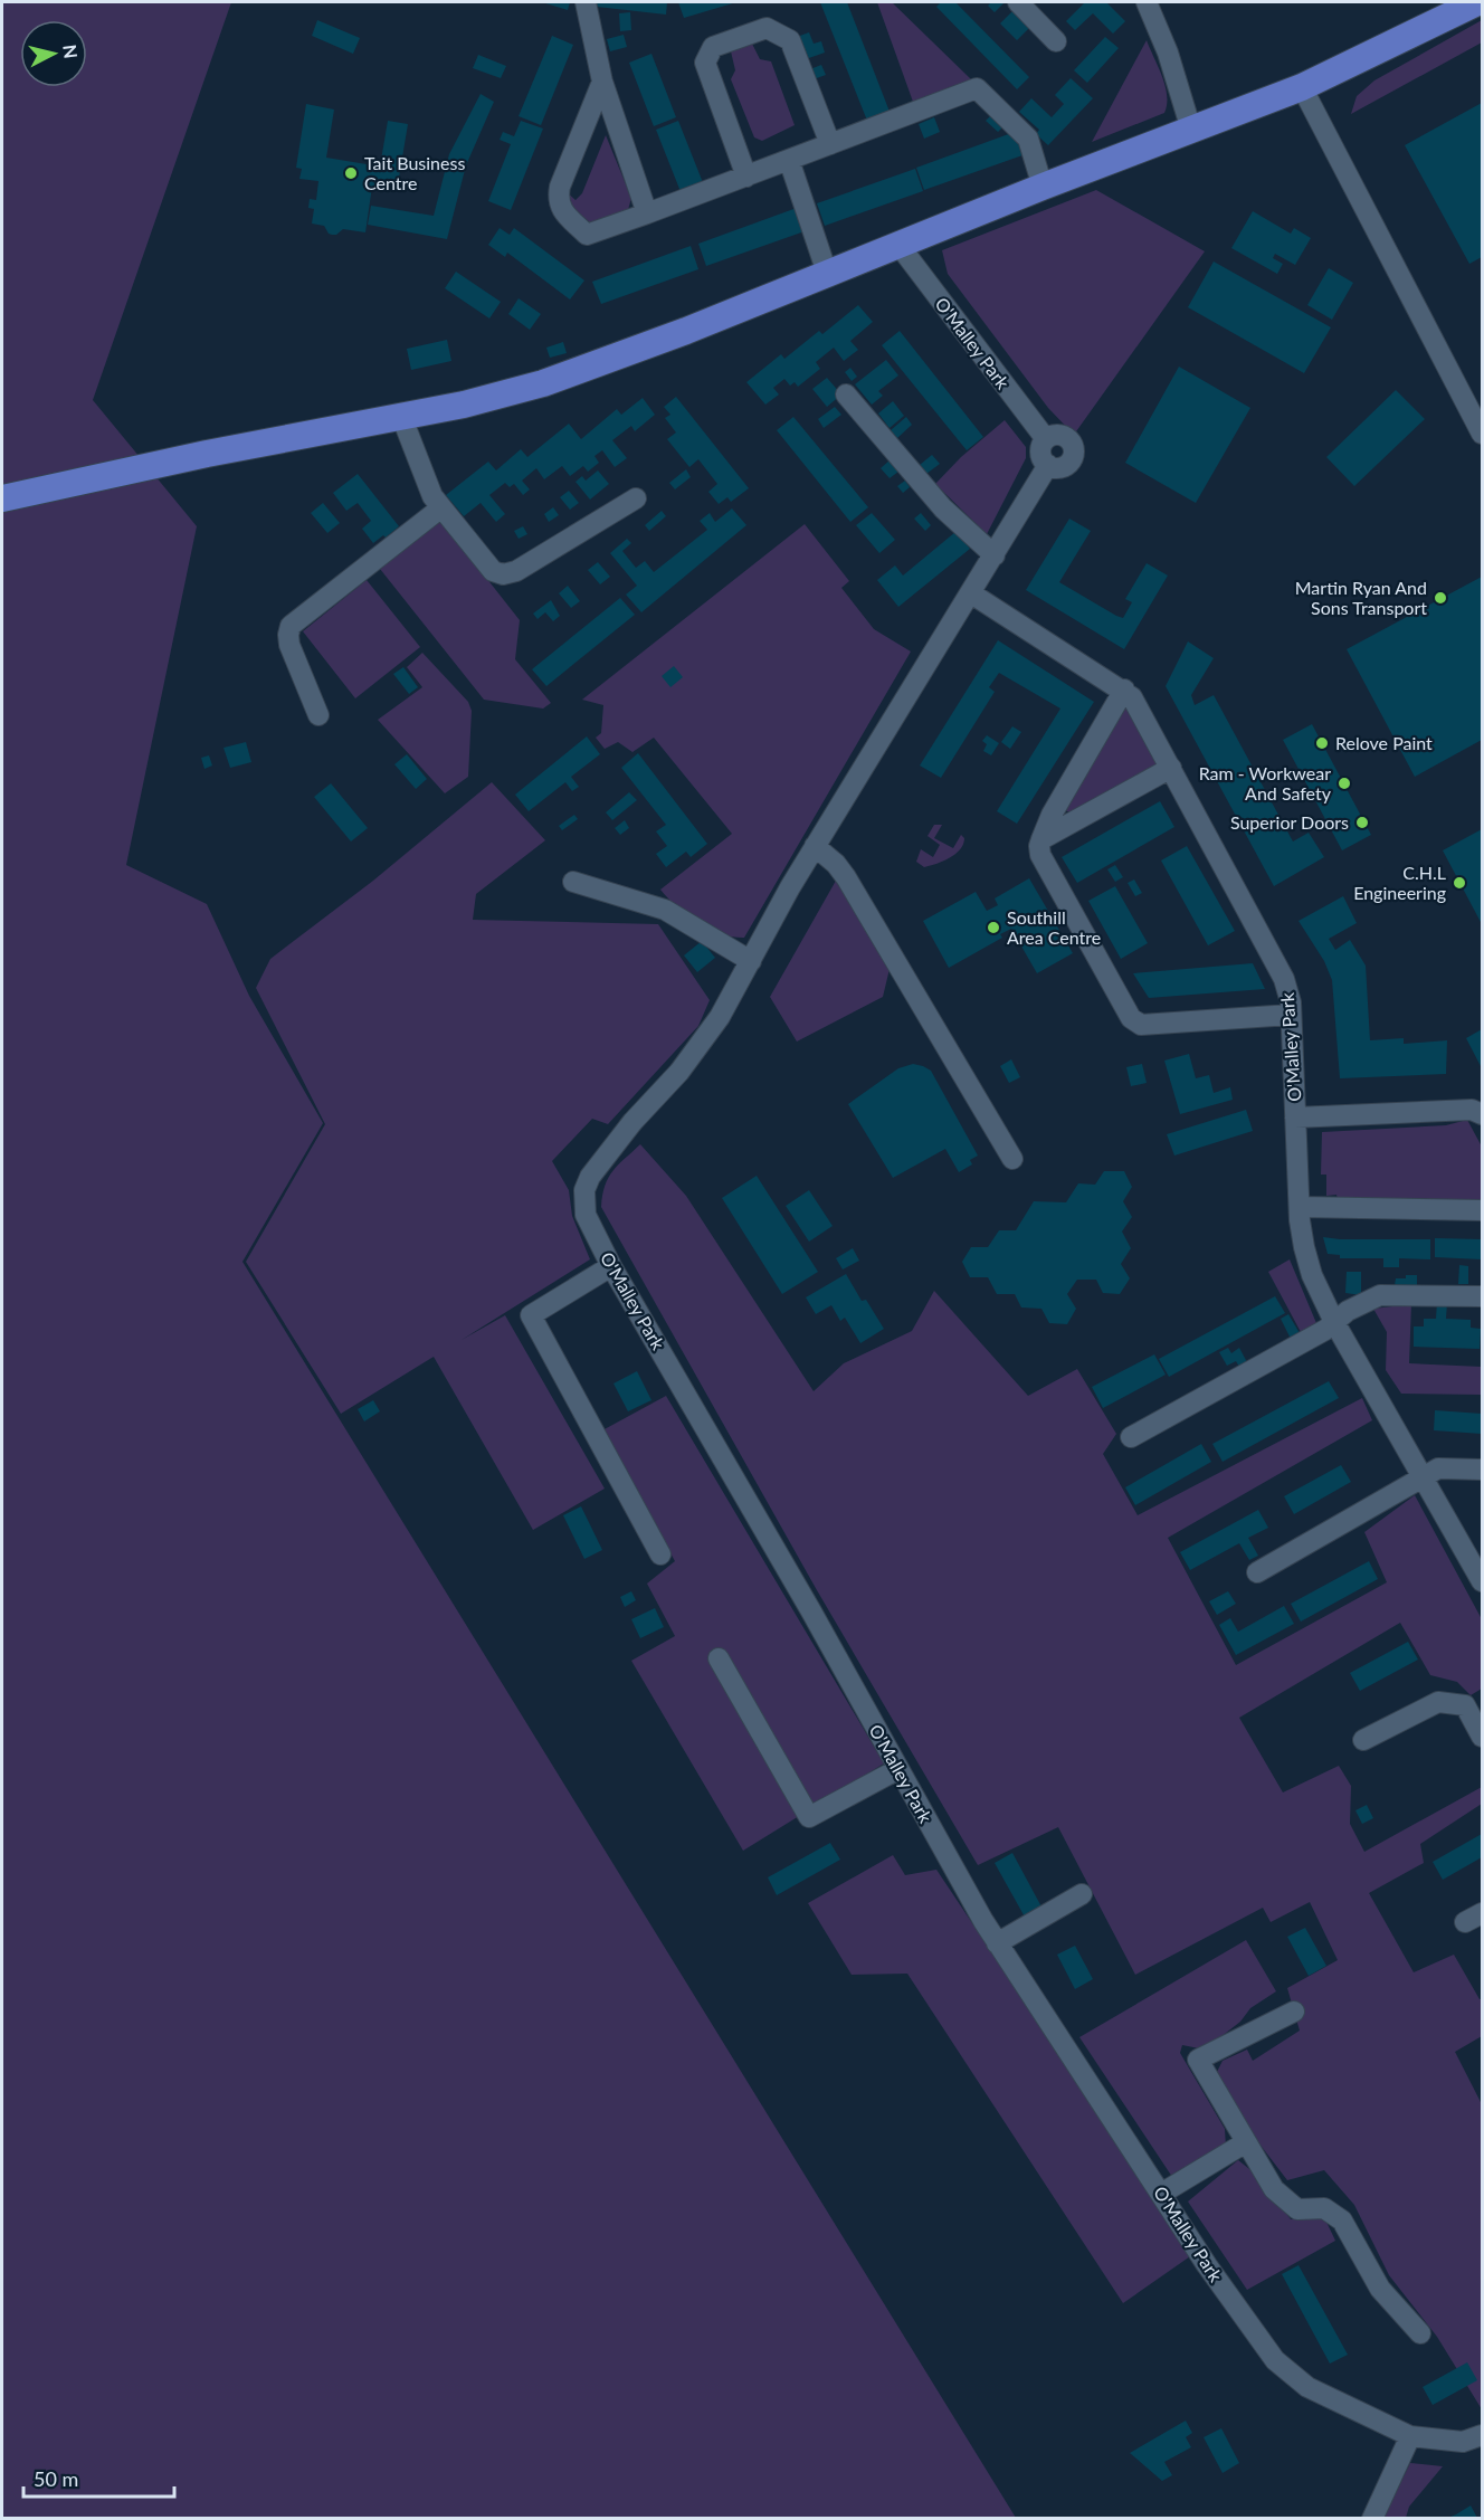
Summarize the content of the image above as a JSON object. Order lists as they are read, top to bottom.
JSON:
{
  "streets": {
    "street": ["O'Malley Park"]
  },
  "places": [
    "Tait Business Centre",
    "Martin Ryan And Sons Transport",
    "Relove Paint",
    "Ram - Workwear And Safety",
    "Superior Doors",
    "C.H.L Engineering",
    "Southill Area Centre"
  ],
  "scale_bar": "50 m",
  "north": "right"
}
